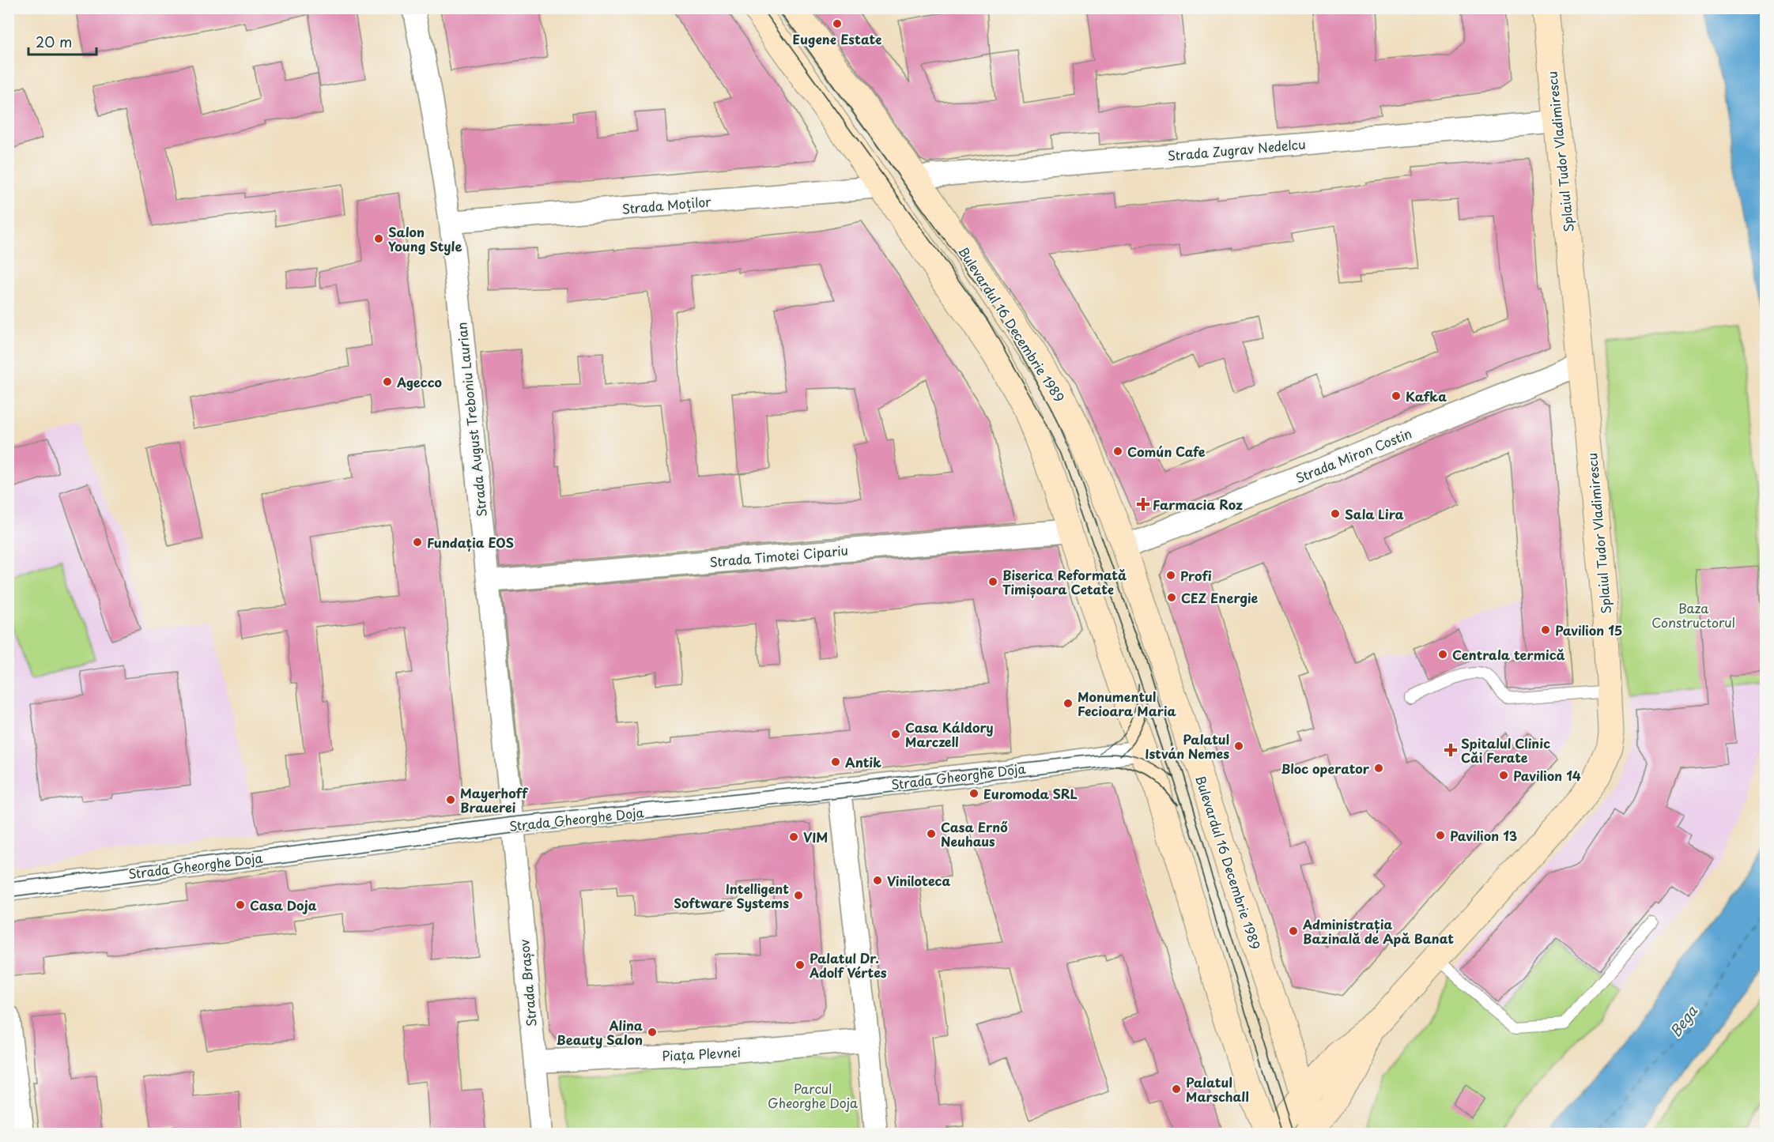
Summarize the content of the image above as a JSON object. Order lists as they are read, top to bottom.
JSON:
{
  "streets": {
    "main road": ["Splaiul Tudor Vladimirescu", "Bulevardul 16 Decembrie 1989"],
    "street": [
      "Strada Zugrav Nedelcu",
      "Strada Moților",
      "Strada August Treboniu Laurian",
      "Strada Miron Costin",
      "Strada Timotei Cipariu",
      "Strada Gheorghe Doja",
      "Strada Brașov",
      "Piața Plevnei"
    ]
  },
  "crossings": [
    ["Strada Zugrav Nedelcu", "Splaiul Tudor Vladimirescu"],
    ["Strada Zugrav Nedelcu", "Bulevardul 16 Decembrie 1989"],
    ["Splaiul Tudor Vladimirescu", "Bulevardul 16 Decembrie 1989"],
    ["Splaiul Tudor Vladimirescu", "Strada Miron Costin"],
    ["Strada Moților", "Strada August Treboniu Laurian"],
    ["Bulevardul 16 Decembrie 1989", "Strada Miron Costin"],
    ["Strada August Treboniu Laurian", "Strada Timotei Cipariu"],
    ["Strada August Treboniu Laurian", "Strada Gheorghe Doja"],
    ["Strada August Treboniu Laurian", "Strada Brașov"],
    ["Strada Gheorghe Doja", "Strada Brașov"],
    ["Strada Brașov", "Piața Plevnei"]
  ],
  "water": ["Bega"],
  "parks": ["Baza Constructorul", "Parcul Gheorghe Doja"],
  "places": {
    "other": [
      "Eugene Estate",
      "Salon Young Style",
      "Agecco",
      "Kafka",
      "Común Cafe",
      "Sala Lira",
      "Fundația EOS",
      "Profi",
      "Biserica Reformată Timișoara Cetate",
      "CEZ Energie",
      "Pavilion 15",
      "Centrala termică",
      "Monumentul Fecioara Maria",
      "Casa Káldory Marczell",
      "Palatul István Nemes",
      "Antik",
      "Bloc operator",
      "Pavilion 14",
      "Euromoda SRL",
      "Mayerhoff Brauerei",
      "Casa Ernő Neuhaus",
      "Pavilion 13",
      "VIM",
      "Viniloteca",
      "Intelligent Software Systems",
      "Casa Doja",
      "Administrația Bazinală de Apă Banat",
      "Palatul Dr. Adolf Vértes",
      "Alina Beauty Salon",
      "Palatul Marschall"
    ],
    "health": ["Farmacia Roz", "Spitalul Clinic Căi Ferate"]
  },
  "scale_bar": "20 m"
}
